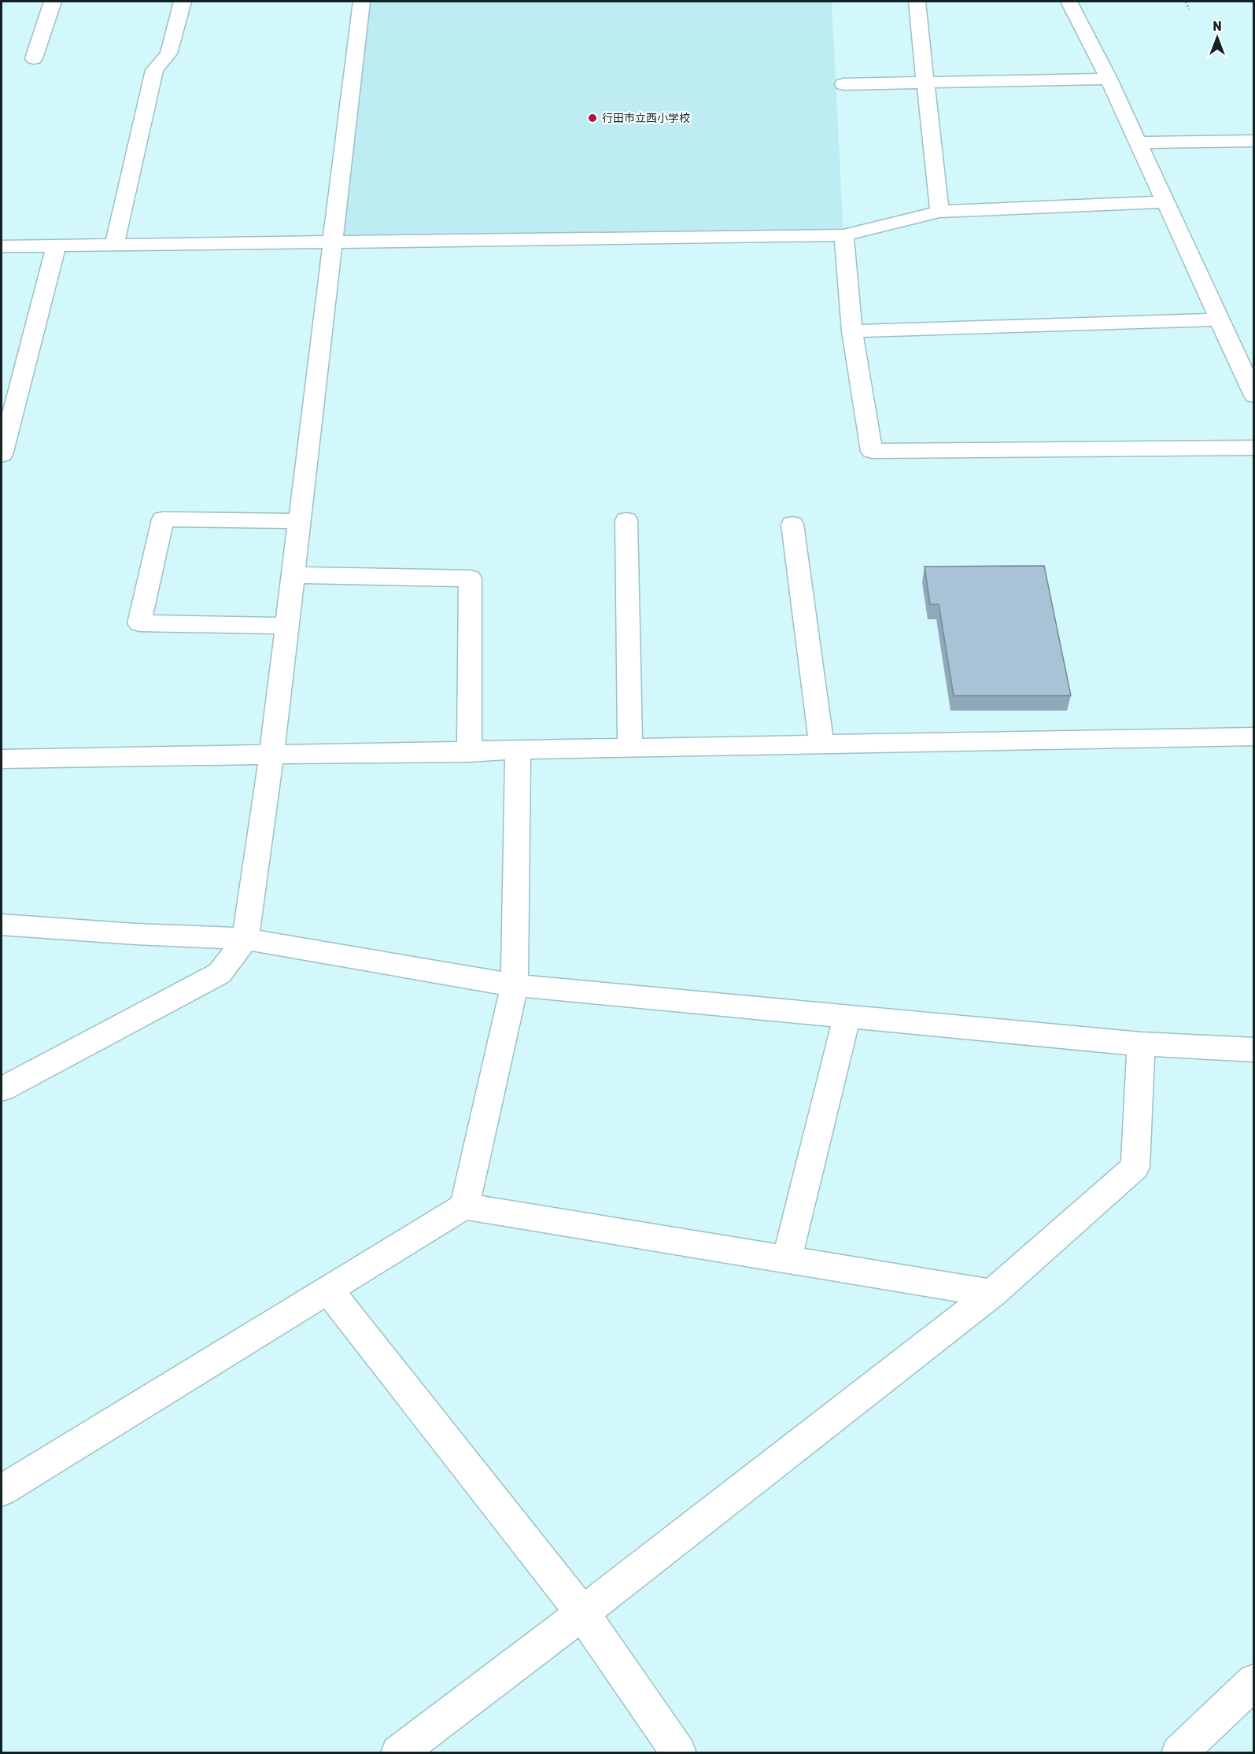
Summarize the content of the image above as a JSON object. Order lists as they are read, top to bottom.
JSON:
{
  "places": ["行田市立西小学校"],
  "north": "top"
}
